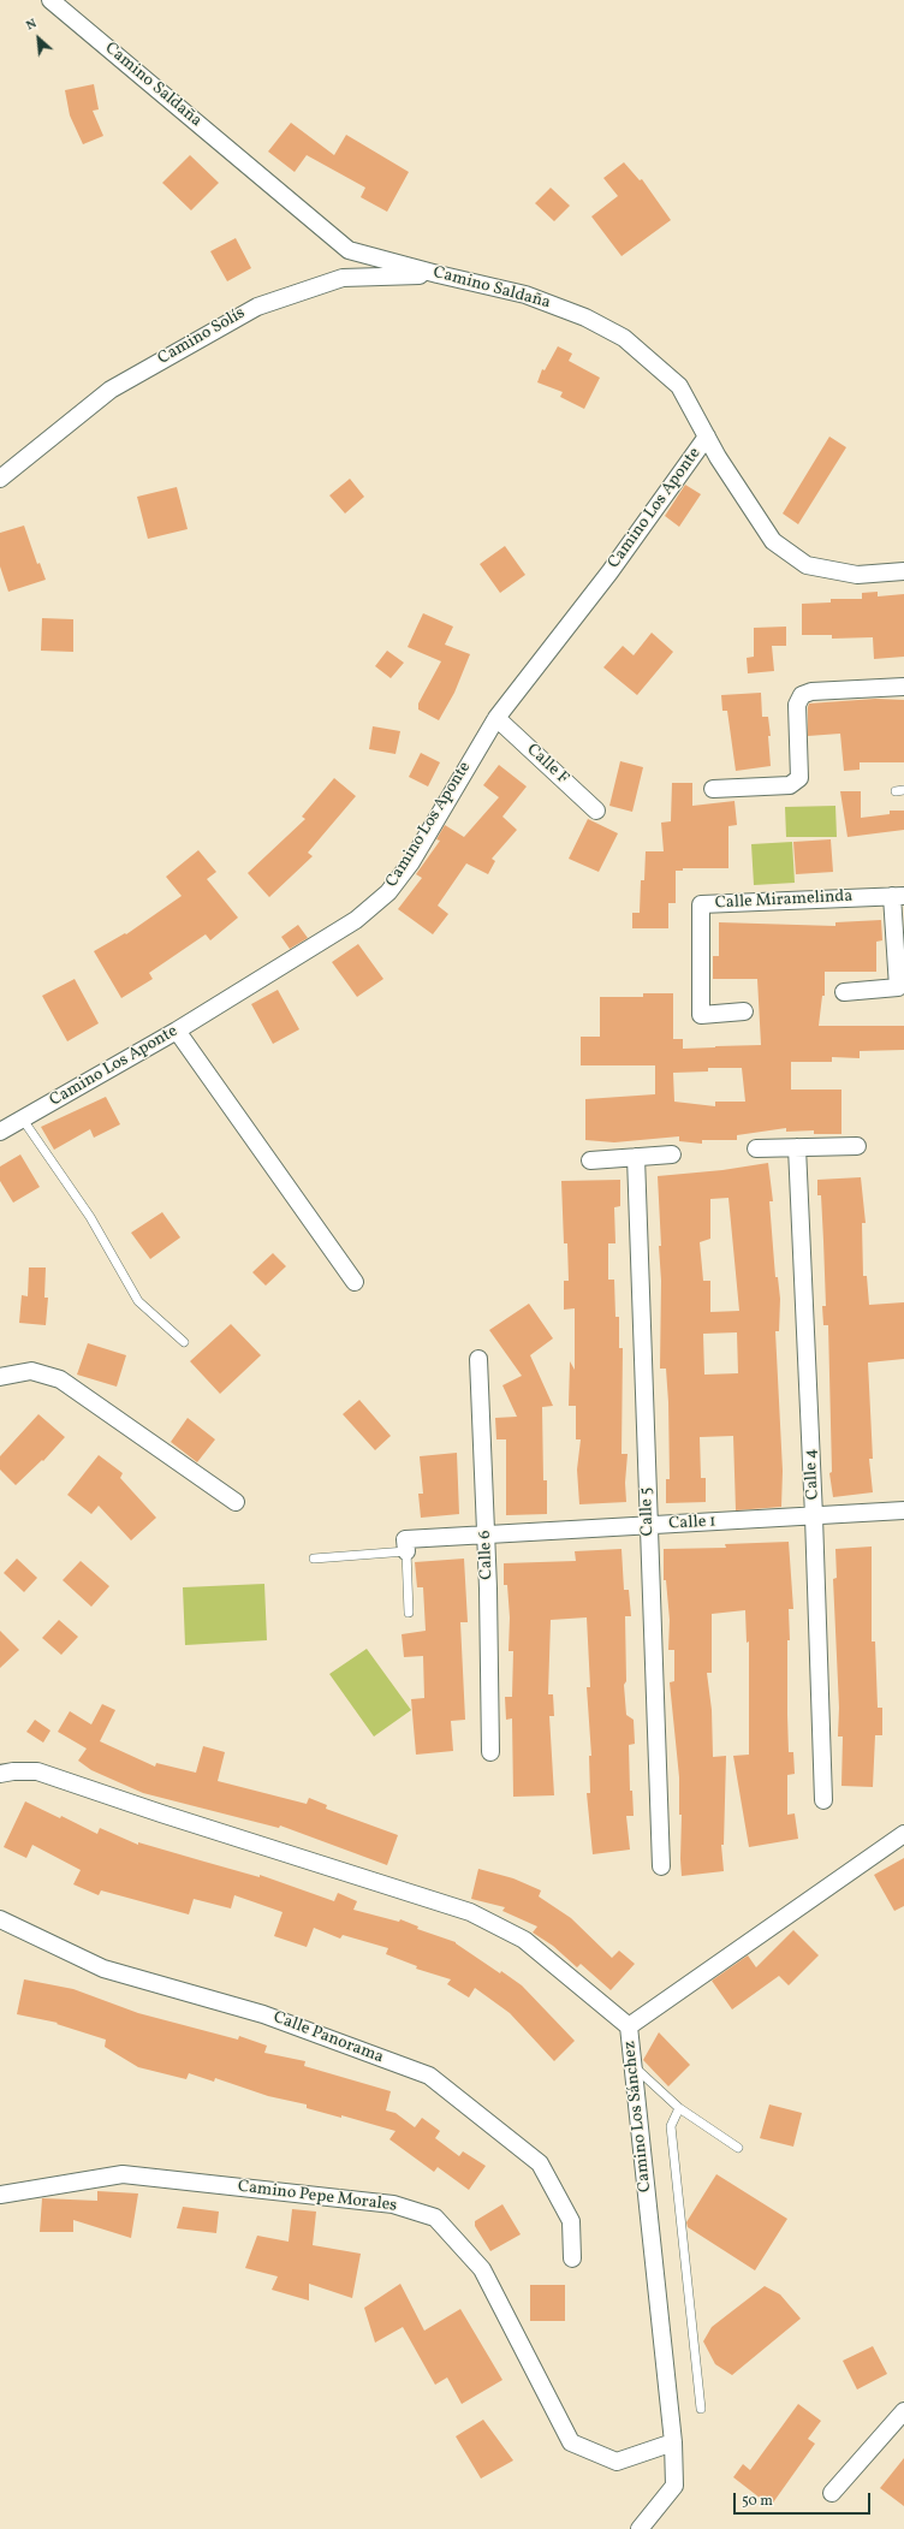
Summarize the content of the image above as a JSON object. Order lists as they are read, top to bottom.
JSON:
{
  "streets": {
    "street": [
      "Camino Saldaña",
      "Camino Solís",
      "Camino Los Aponte",
      "Calle F",
      "Calle Miramelinda",
      "Calle 4",
      "Calle 5",
      "Calle 1",
      "Calle 6",
      "Calle Panorama",
      "Camino Los Sánchez",
      "Camino Pepe Morales"
    ]
  },
  "crossings": [
    ["Camino Saldaña", "Camino Solís"],
    ["Camino Saldaña", "Camino Los Aponte"],
    ["Camino Los Aponte", "Calle F"],
    ["Calle 4", "Calle 1"],
    ["Calle 5", "Calle 1"],
    ["Calle 1", "Calle 6"],
    ["Camino Los Sánchez", "Camino Pepe Morales"]
  ],
  "scale_bar": "50 m",
  "north": "top left"
}
